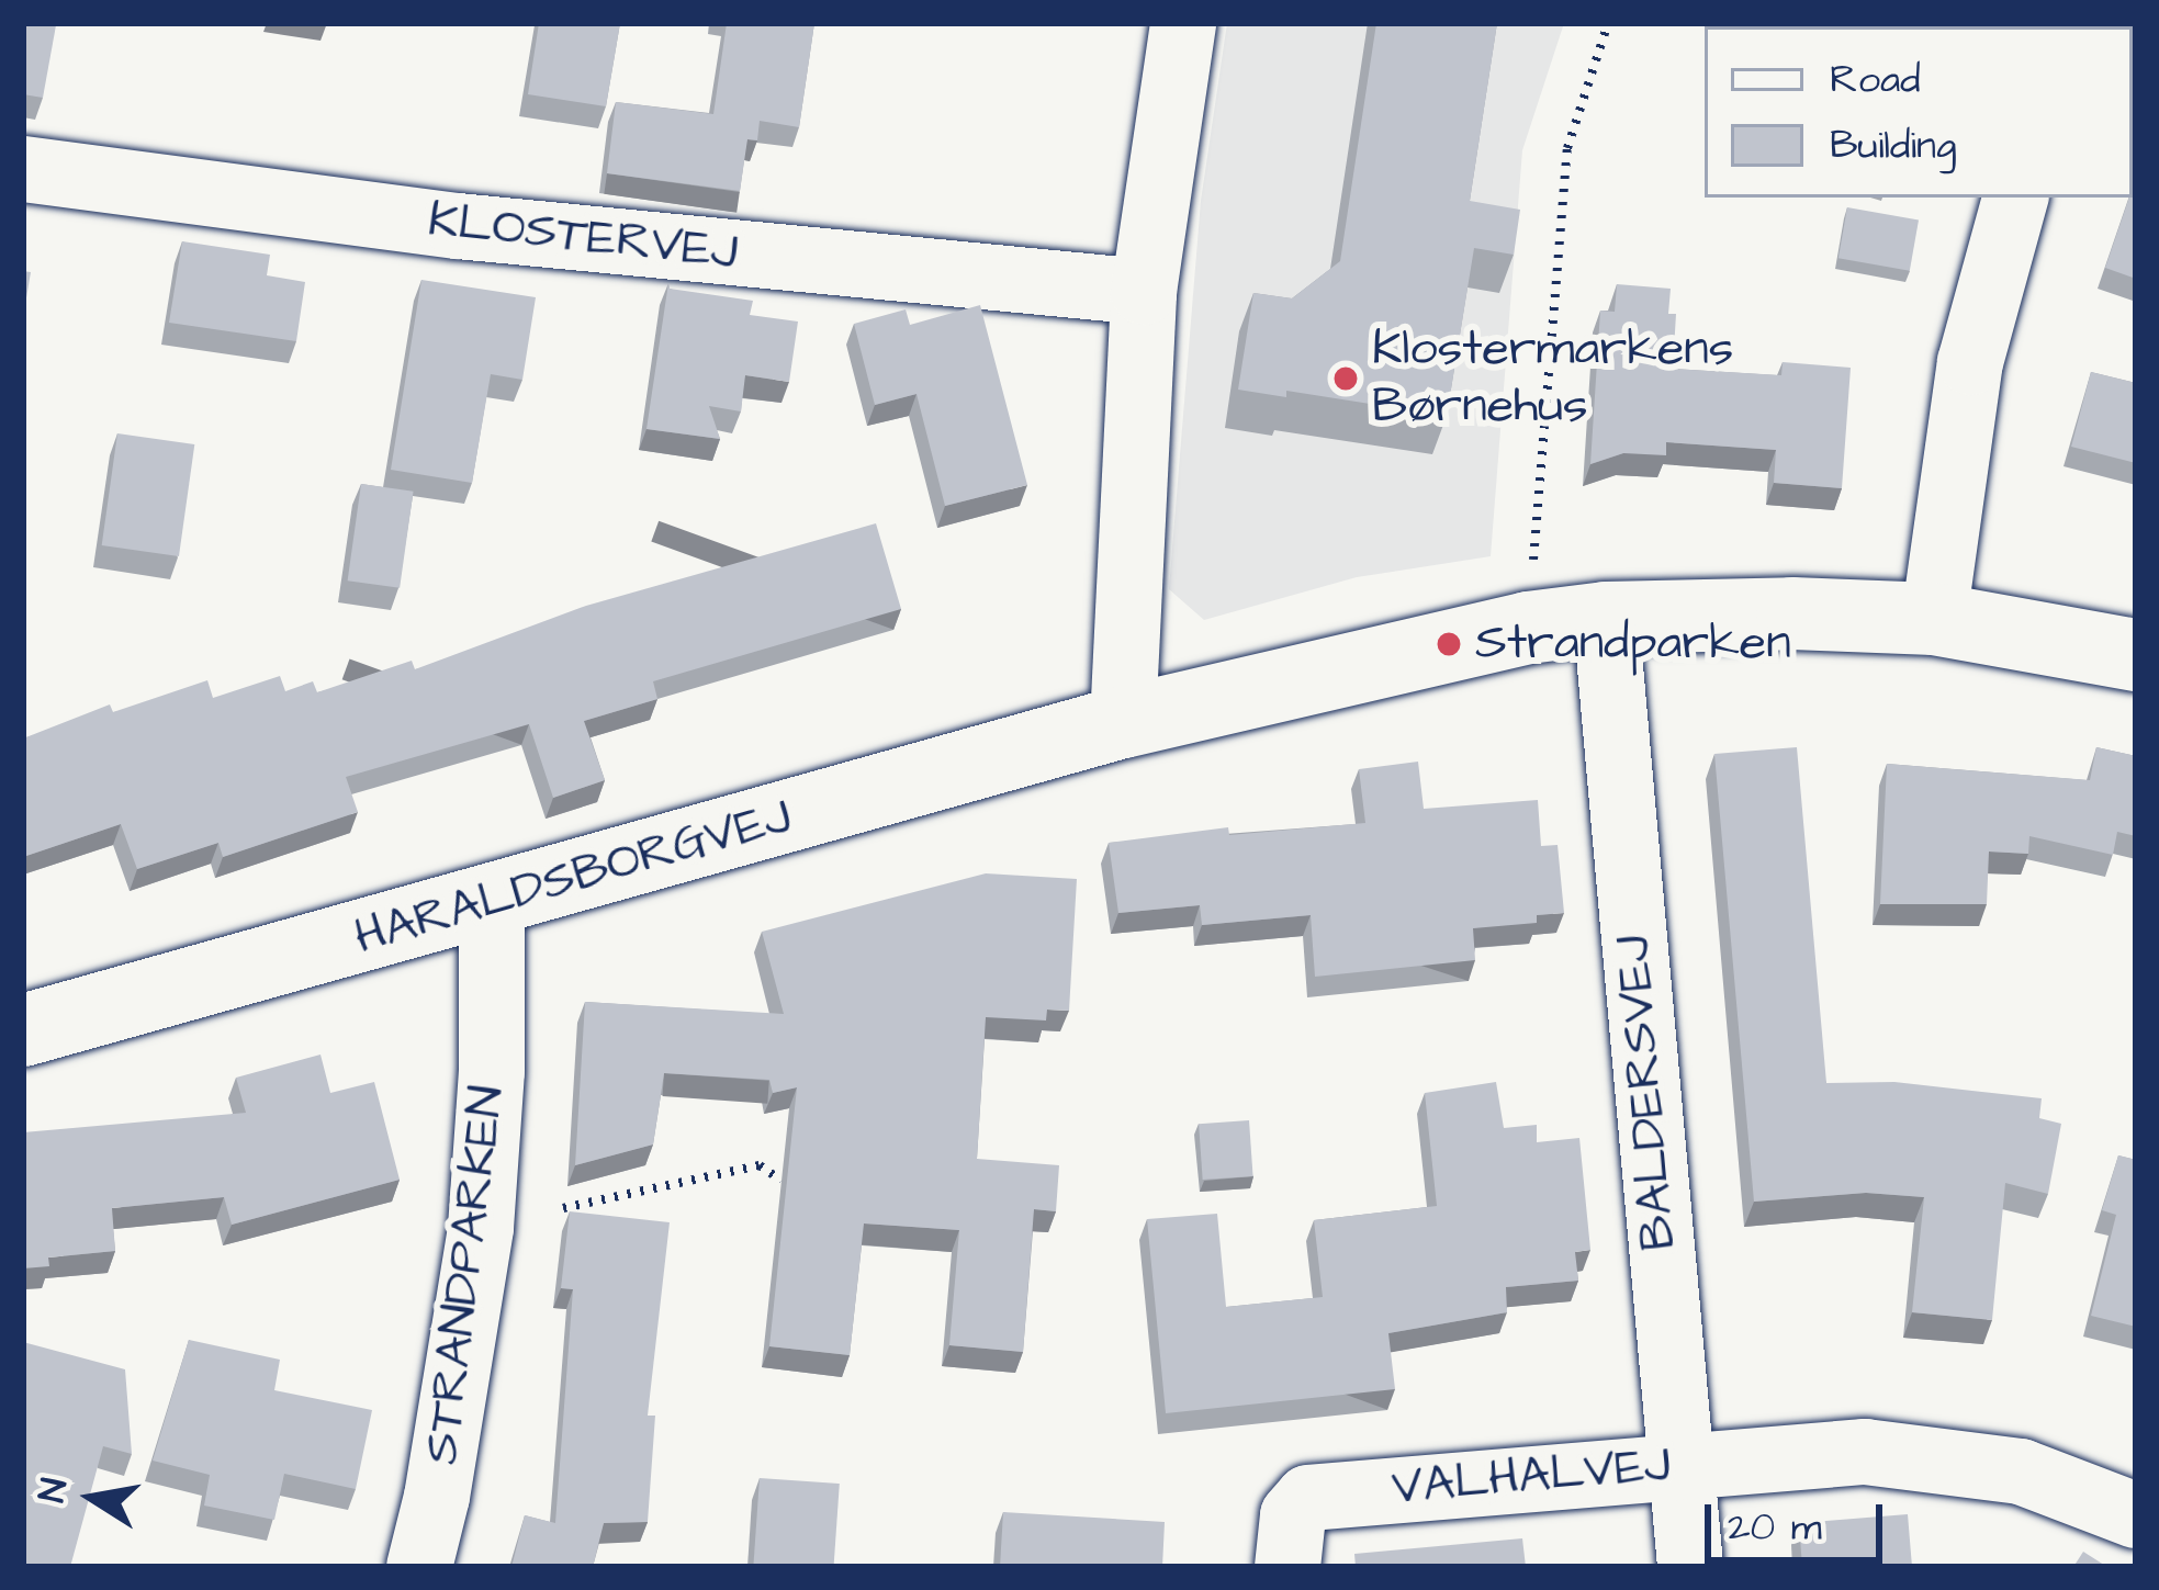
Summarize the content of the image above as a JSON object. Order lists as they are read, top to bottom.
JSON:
{
  "streets": {
    "street": [
      "KLOSTERVEJ",
      "HARALDSBORGVEJ",
      "BALDERSVEJ",
      "STRANDPARKEN",
      "VALHALVEJ"
    ]
  },
  "crossings": [
    ["HARALDSBORGVEJ", "BALDERSVEJ"],
    ["HARALDSBORGVEJ", "STRANDPARKEN"],
    ["BALDERSVEJ", "VALHALVEJ"]
  ],
  "places": ["Klostermarkens Børnehus", "Strandparken"],
  "legend": ["Road", "Building"],
  "scale_bar": "20 m",
  "north": "left"
}
